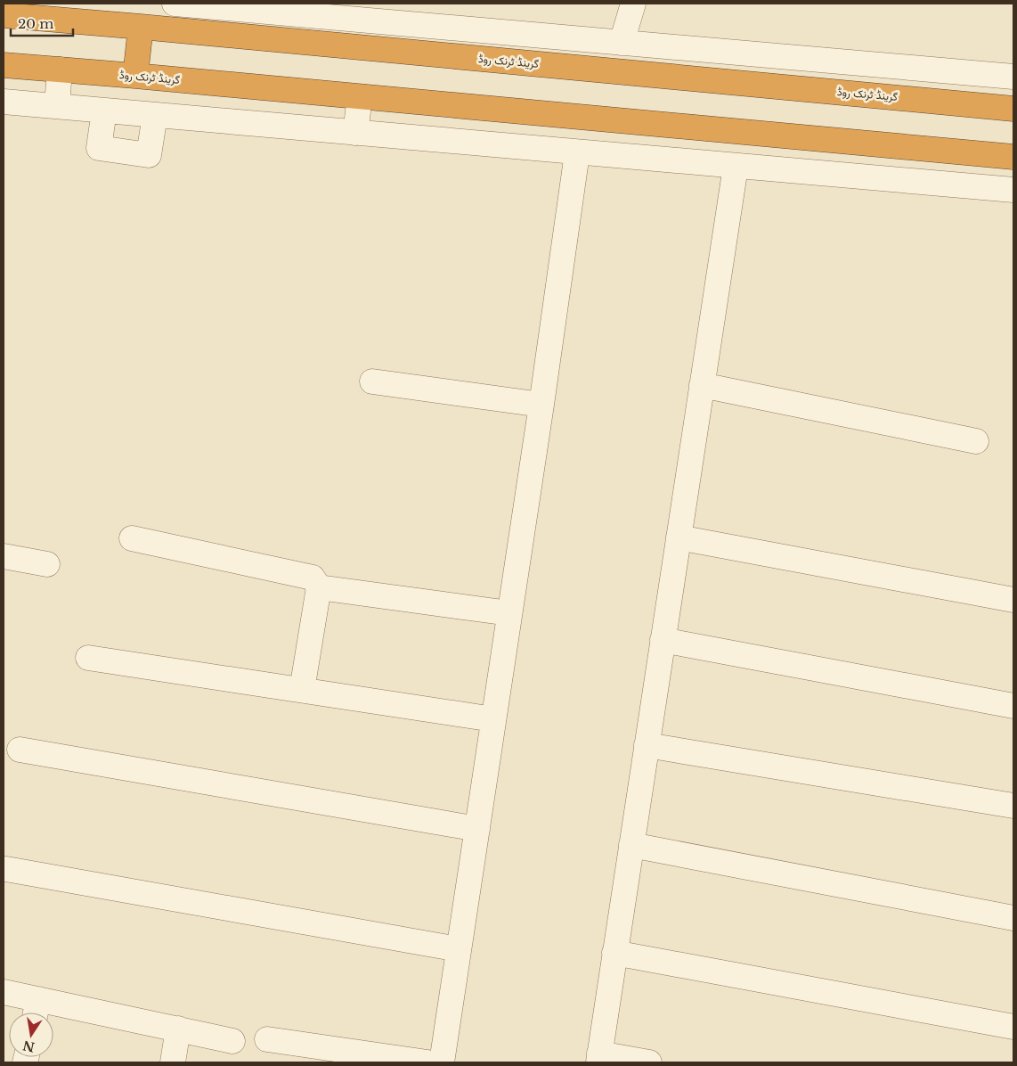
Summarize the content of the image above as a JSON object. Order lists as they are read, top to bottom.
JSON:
{
  "streets": {
    "highway": ["گرینڈ ٹرنک روڈ"]
  },
  "scale_bar": "20 m",
  "north": "bottom"
}
